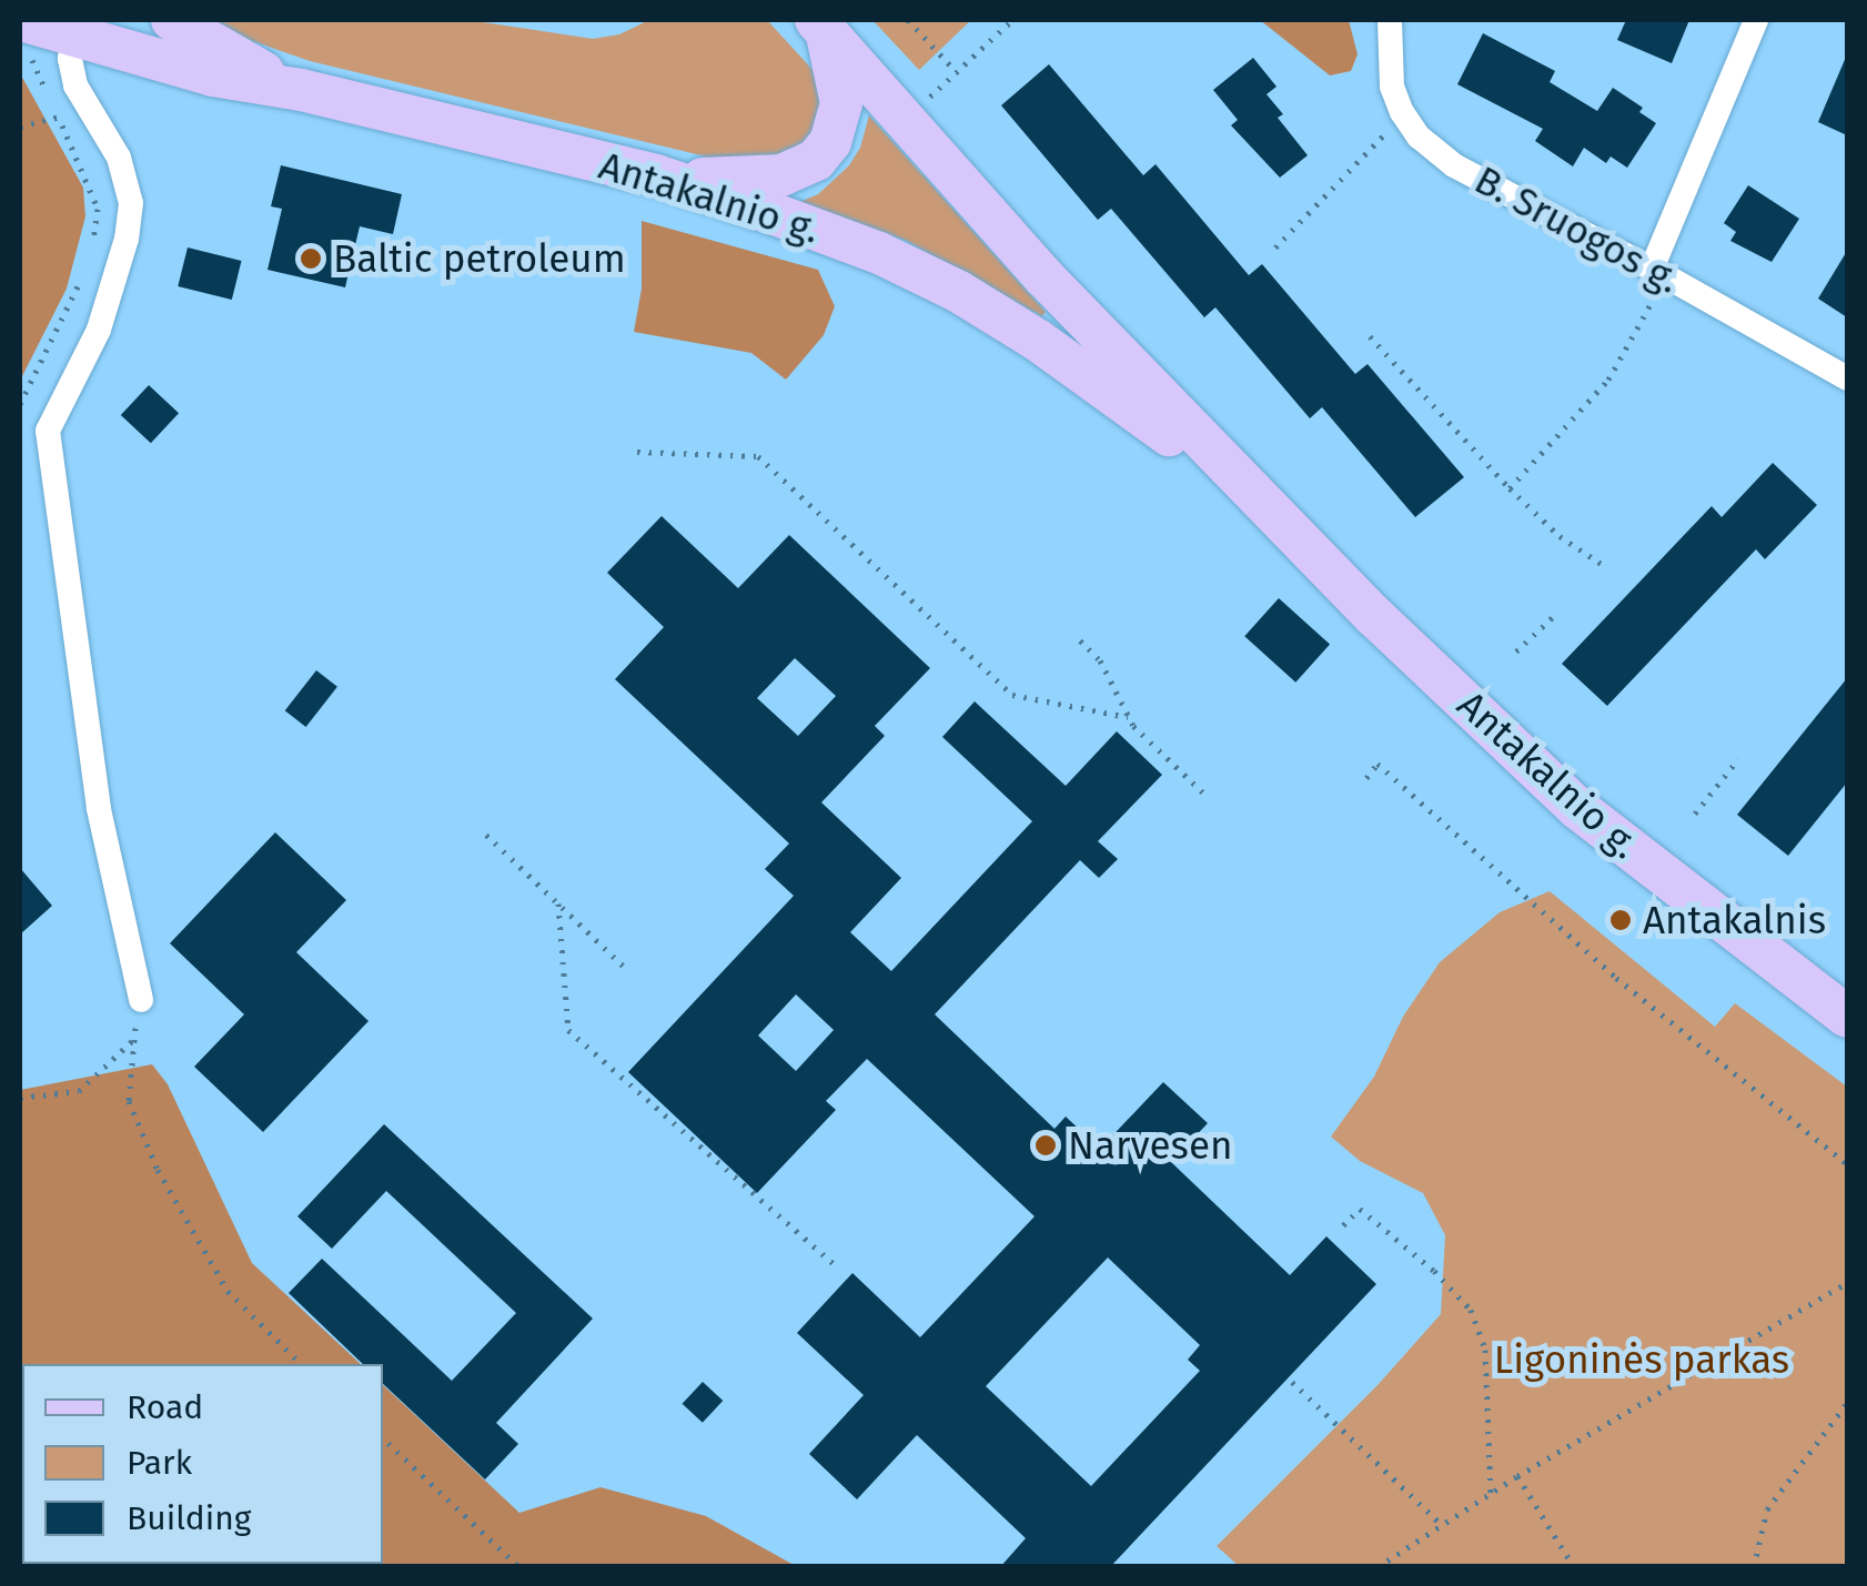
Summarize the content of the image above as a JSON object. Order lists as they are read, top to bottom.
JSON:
{
  "streets": {
    "main road": ["Antakalnio g."],
    "street": ["B. Sruogos g."]
  },
  "parks": ["Ligoninės parkas"],
  "places": ["Baltic petroleum", "Antakalnis", "Narvesen"],
  "legend": ["Road", "Park", "Building"]
}
